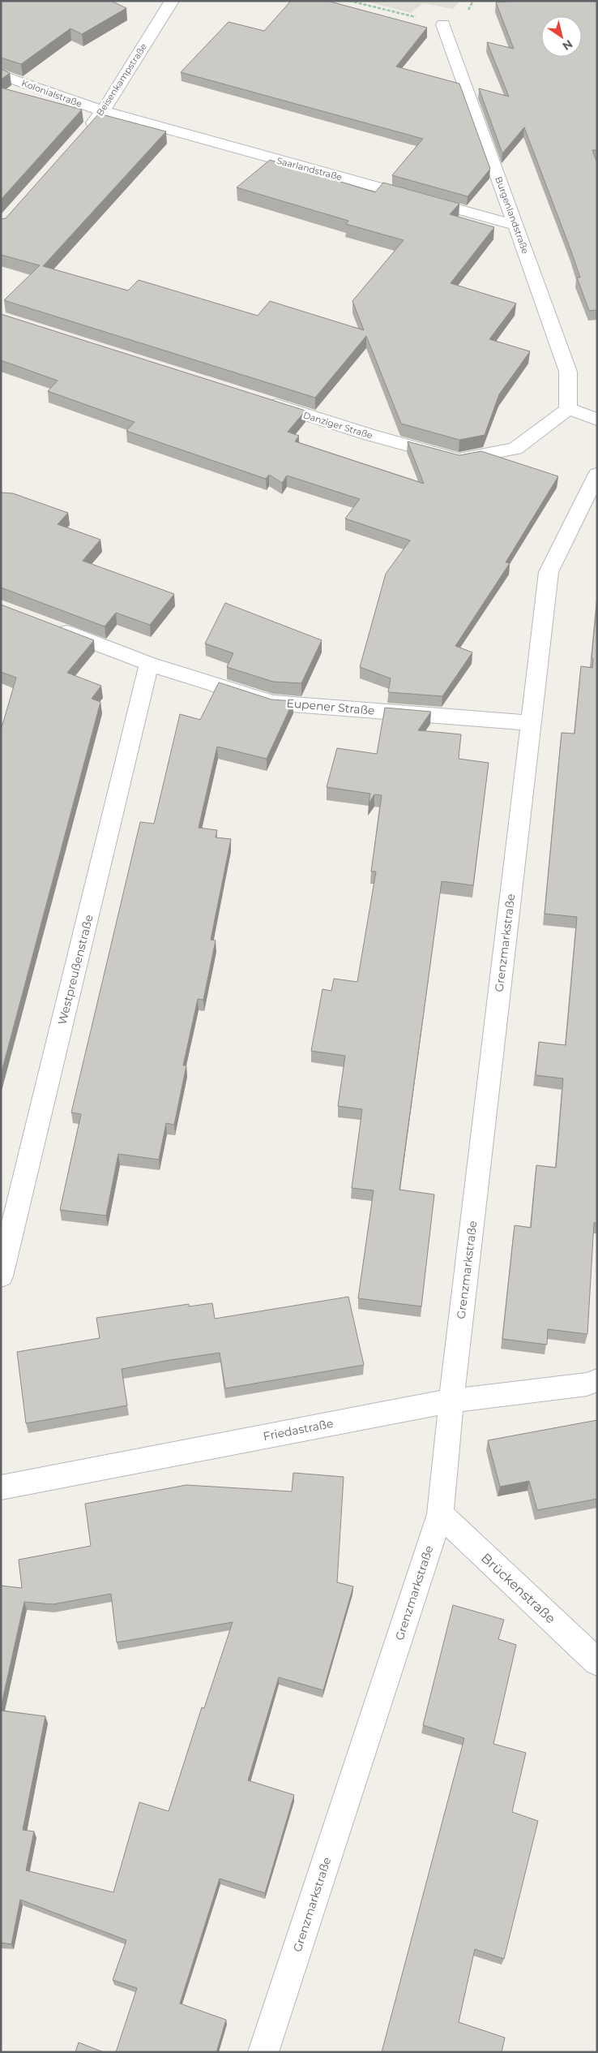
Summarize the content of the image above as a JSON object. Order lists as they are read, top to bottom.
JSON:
{
  "streets": {
    "street": [
      "Beisenkampstraße",
      "Kolonialstraße",
      "Saarlandstraße",
      "Burgenlandstraße",
      "Danziger Straße",
      "Eupener Straße",
      "Grenzmarkstraße",
      "Westpreußenstraße",
      "Friedastraße",
      "Brückenstraße"
    ]
  },
  "crossings": [
    ["Beisenkampstraße", "Kolonialstraße"],
    ["Beisenkampstraße", "Saarlandstraße"],
    ["Kolonialstraße", "Saarlandstraße"],
    ["Saarlandstraße", "Burgenlandstraße"],
    ["Burgenlandstraße", "Danziger Straße"],
    ["Eupener Straße", "Grenzmarkstraße"],
    ["Eupener Straße", "Westpreußenstraße"],
    ["Grenzmarkstraße", "Friedastraße"],
    ["Grenzmarkstraße", "Brückenstraße"]
  ],
  "north": "bottom right"
}
